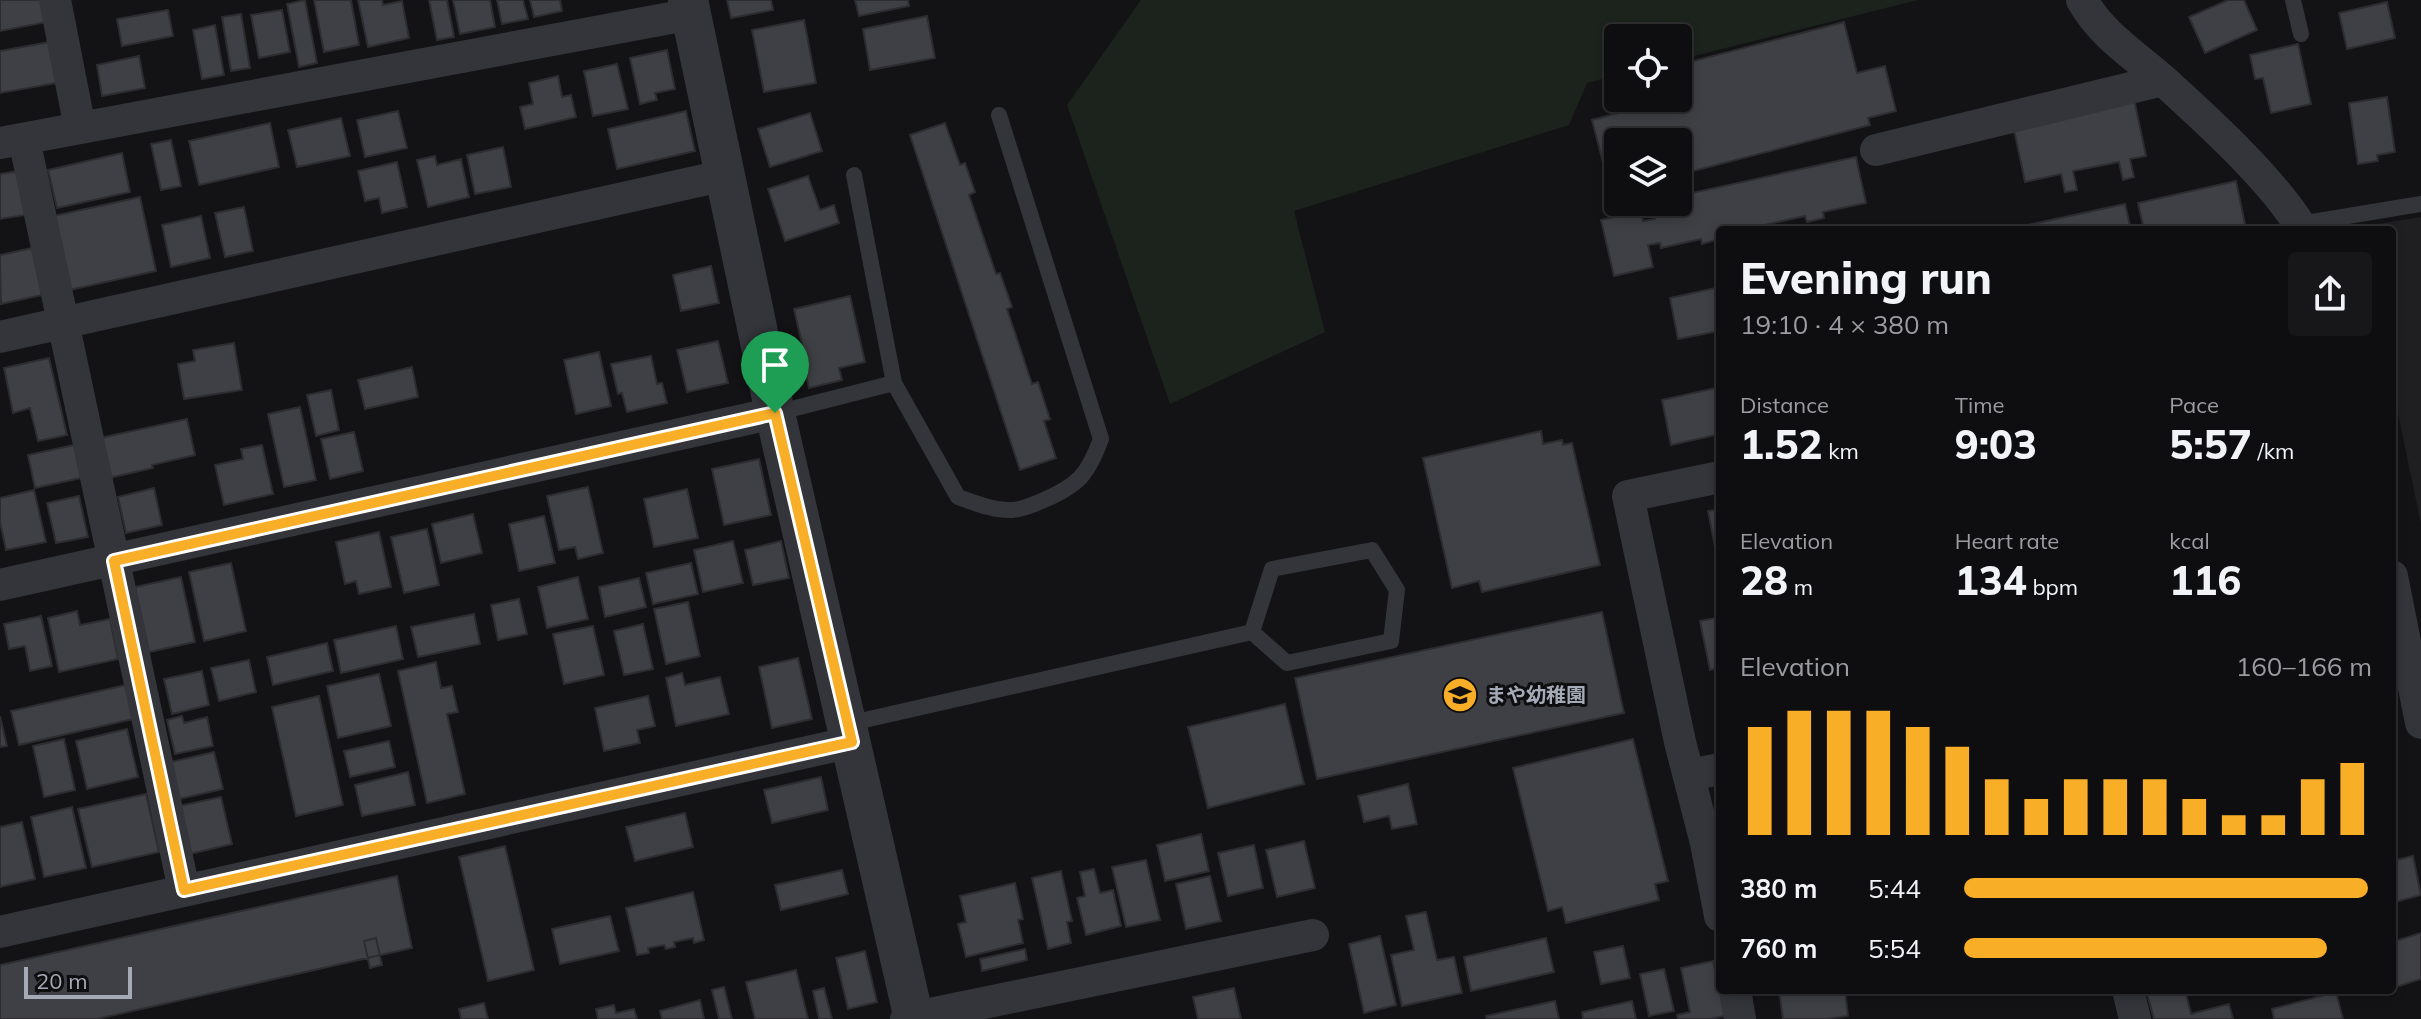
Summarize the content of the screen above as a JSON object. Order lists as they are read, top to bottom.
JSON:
{
  "places": {
    "school or university": ["まや幼稚園"]
  },
  "scale_bar": "20 m",
  "page": {
    "heading": ["Evening run", "19:10 · 4 × 380 m"],
    "stats": [
      ["Distance", "1.52 km"],
      ["Time", "9:03"],
      ["Pace", "5:57 /km"],
      ["Elevation", "28 m"],
      ["Heart rate", "134 bpm"],
      ["kcal", "116"]
    ],
    "chart": ["Elevation", "160–166 m"],
    "list": [
      {
        "name": "380 m",
        "note": "5:44"
      },
      {
        "name": "760 m",
        "note": "5:54"
      }
    ],
    "scale": "20 m"
  }
}
